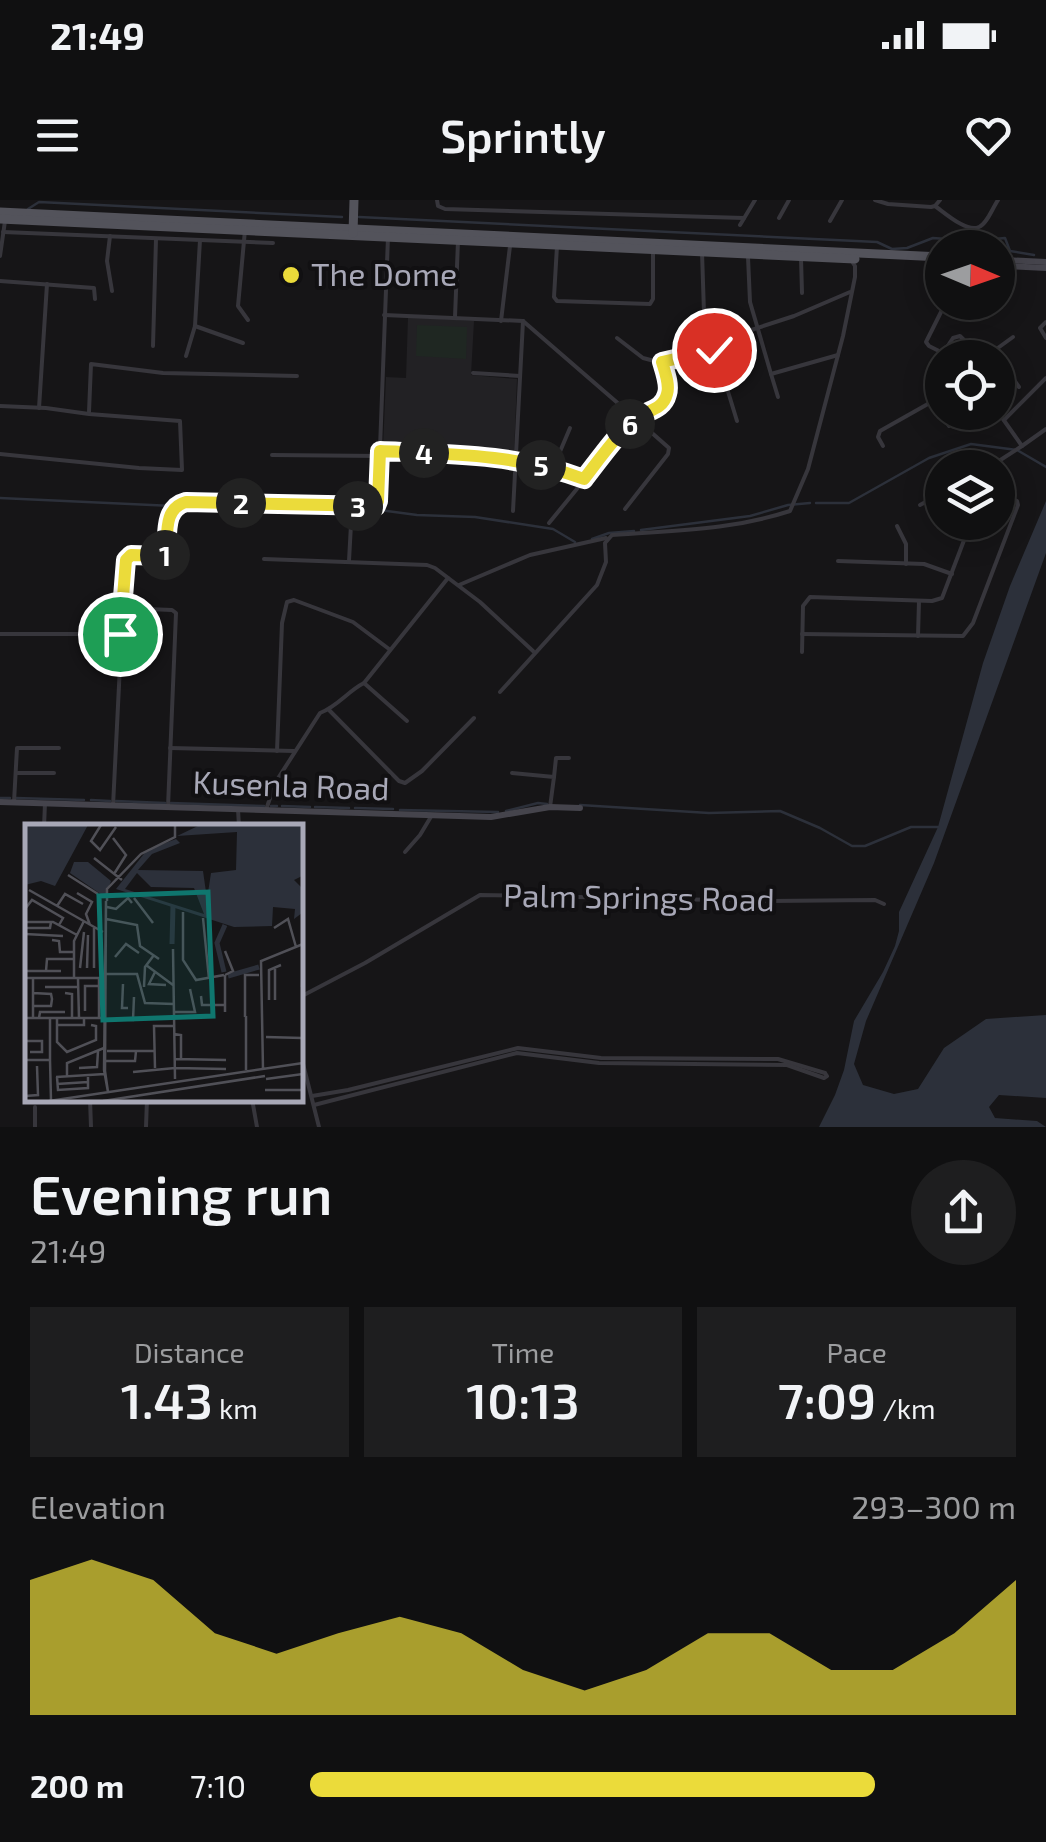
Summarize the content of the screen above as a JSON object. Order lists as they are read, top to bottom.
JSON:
{
  "streets": {
    "main road": ["Kusenla Road"],
    "street": ["Palm Springs Road"]
  },
  "places": ["The Dome"],
  "north": "right",
  "page": {
    "status": "21:49",
    "header": "Sprintly",
    "pins": [
      "6",
      "4",
      "5",
      "2",
      "3",
      "1"
    ],
    "heading": ["Evening run", "21:49"],
    "stats": [
      ["Distance", "1.43 km"],
      ["Time", "10:13"],
      ["Pace", "7:09 /km"]
    ],
    "chart": ["Elevation", "293–300 m"],
    "list": [
      {
        "name": "200 m",
        "note": "7:10"
      }
    ]
  }
}
